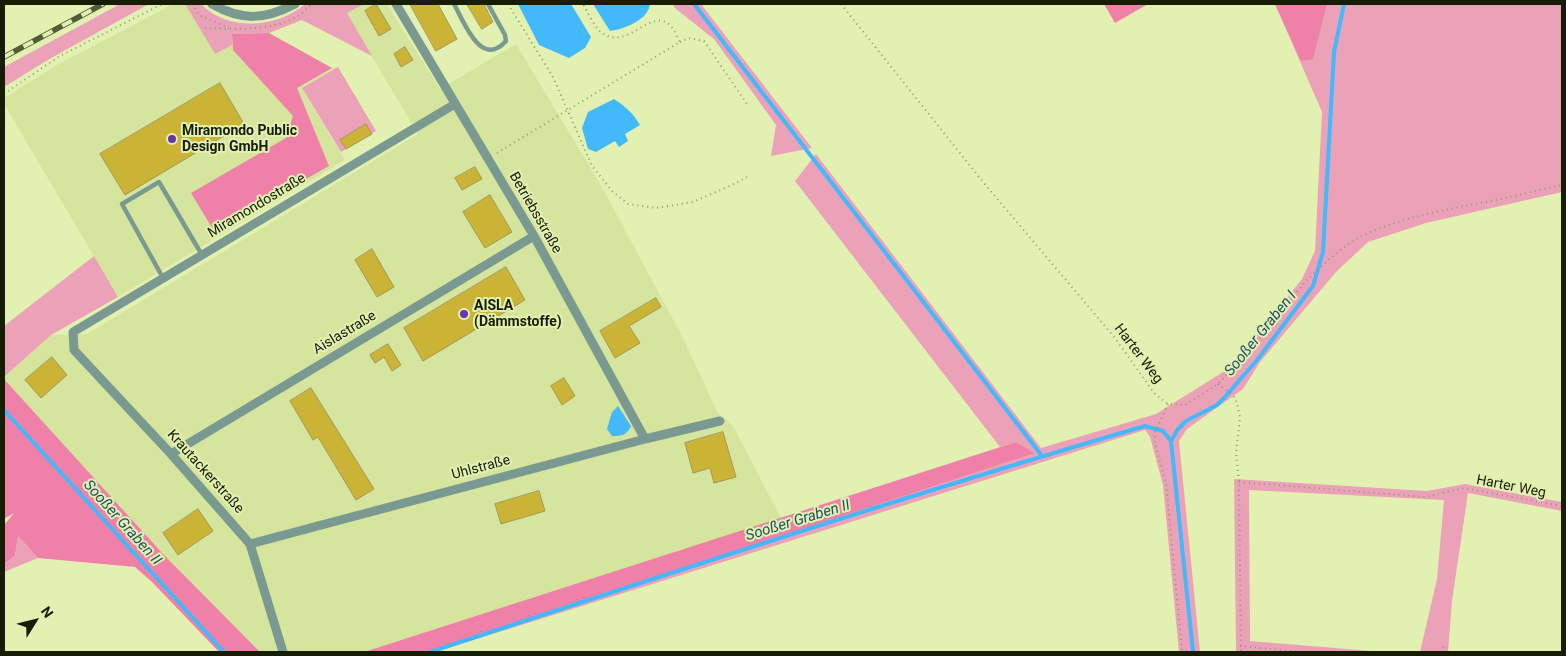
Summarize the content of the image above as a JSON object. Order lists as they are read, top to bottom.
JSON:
{
  "streets": {
    "street": [
      "Miramondostraße",
      "Betriebsstraße",
      "Aislastraße",
      "Uhlstraße",
      "Krautackerstraße"
    ],
    "path": ["Harter Weg"]
  },
  "crossings": [
    ["Miramondostraße", "Betriebsstraße"],
    ["Miramondostraße", "Krautackerstraße"],
    ["Betriebsstraße", "Aislastraße"],
    ["Betriebsstraße", "Uhlstraße"],
    ["Aislastraße", "Krautackerstraße"],
    ["Uhlstraße", "Krautackerstraße"]
  ],
  "water": ["Sooßer Graben I", "Sooßer Graben II"],
  "places": ["Miramondo Public Design GmbH", "AISLA (Dämmstoffe)"],
  "north": "top right"
}
